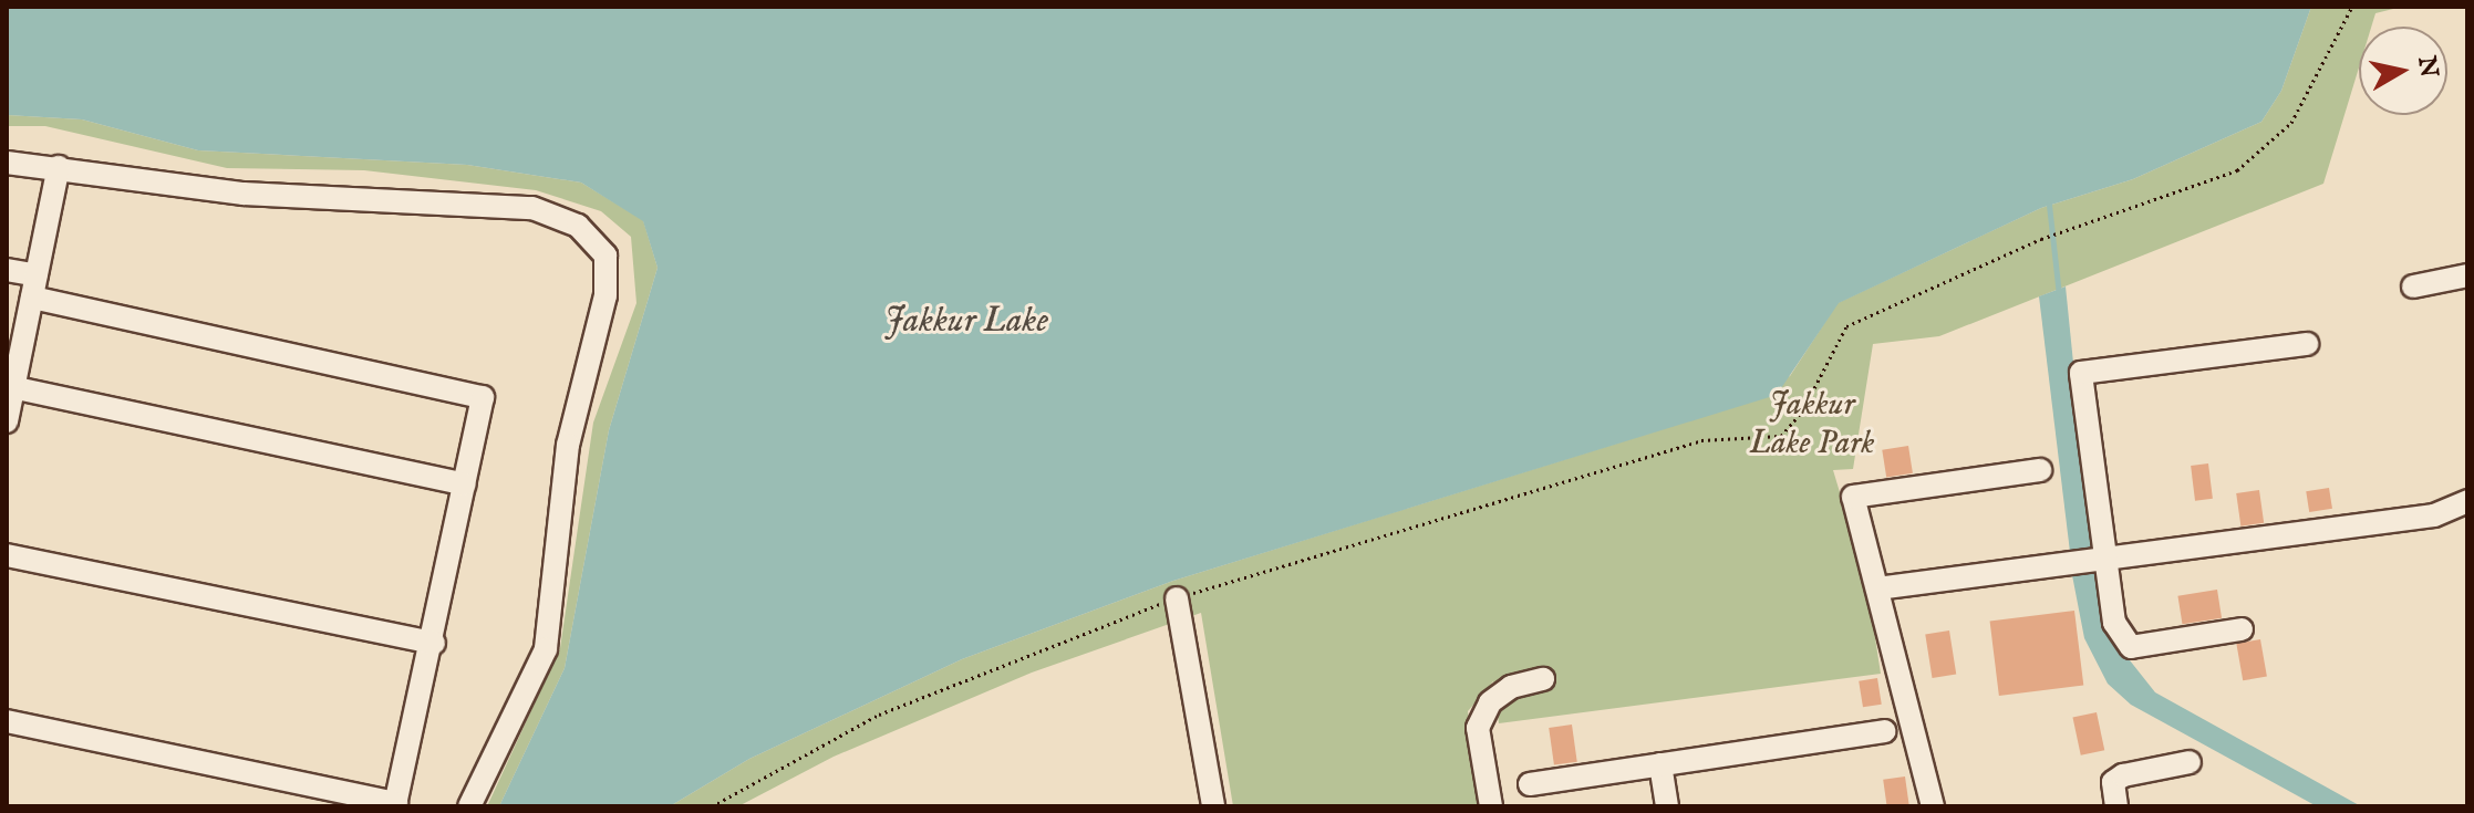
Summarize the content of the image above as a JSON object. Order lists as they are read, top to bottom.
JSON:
{
  "water": ["Jakkur Lake"],
  "parks": ["Jakkur Lake Park"],
  "north": "right"
}
